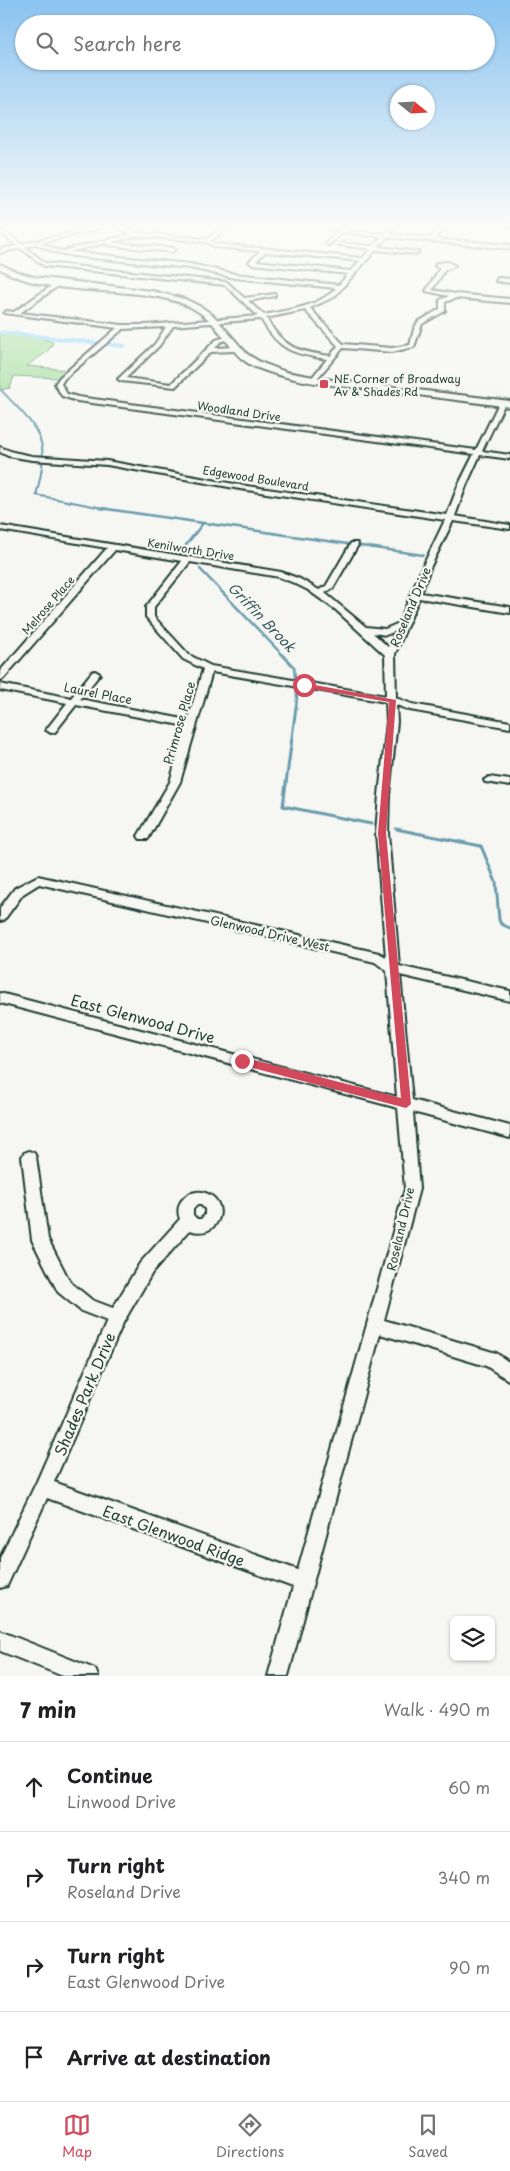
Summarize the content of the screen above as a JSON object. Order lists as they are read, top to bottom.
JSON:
{
  "streets": {
    "street": [
      "Woodland Drive",
      "Edgewood Boulevard",
      "Kenilworth Drive",
      "Melrose Place",
      "Roseland Drive",
      "Laurel Place",
      "Primrose Place",
      "Glenwood Drive West",
      "East Glenwood Drive",
      "Shades Park Drive",
      "East Glenwood Ridge"
    ]
  },
  "crossings": [
    ["Woodland Drive", "Roseland Drive"],
    ["Edgewood Boulevard", "Roseland Drive"],
    ["Kenilworth Drive", "Melrose Place"],
    ["Kenilworth Drive", "Roseland Drive"],
    ["Kenilworth Drive", "Primrose Place"],
    ["Roseland Drive", "Glenwood Drive West"],
    ["Roseland Drive", "East Glenwood Drive"],
    ["Roseland Drive", "East Glenwood Ridge"],
    ["Laurel Place", "Primrose Place"],
    ["Shades Park Drive", "East Glenwood Ridge"]
  ],
  "water": ["Griffin Brook"],
  "places": {
    "transit": ["NE Corner of Broadway Av & Shades Rd"]
  },
  "north": "right",
  "page": {
    "search": "Search here",
    "heading": ["7 min", "Walk · 490 m"],
    "list": [
      ["Continue", "Linwood Drive", "60 m"],
      ["Turn right", "Roseland Drive", "340 m"],
      ["Turn right", "East Glenwood Drive", "90 m"],
      "Arrive at destination"
    ],
    "nav": ["Map", "Directions", "Saved"]
  }
}
